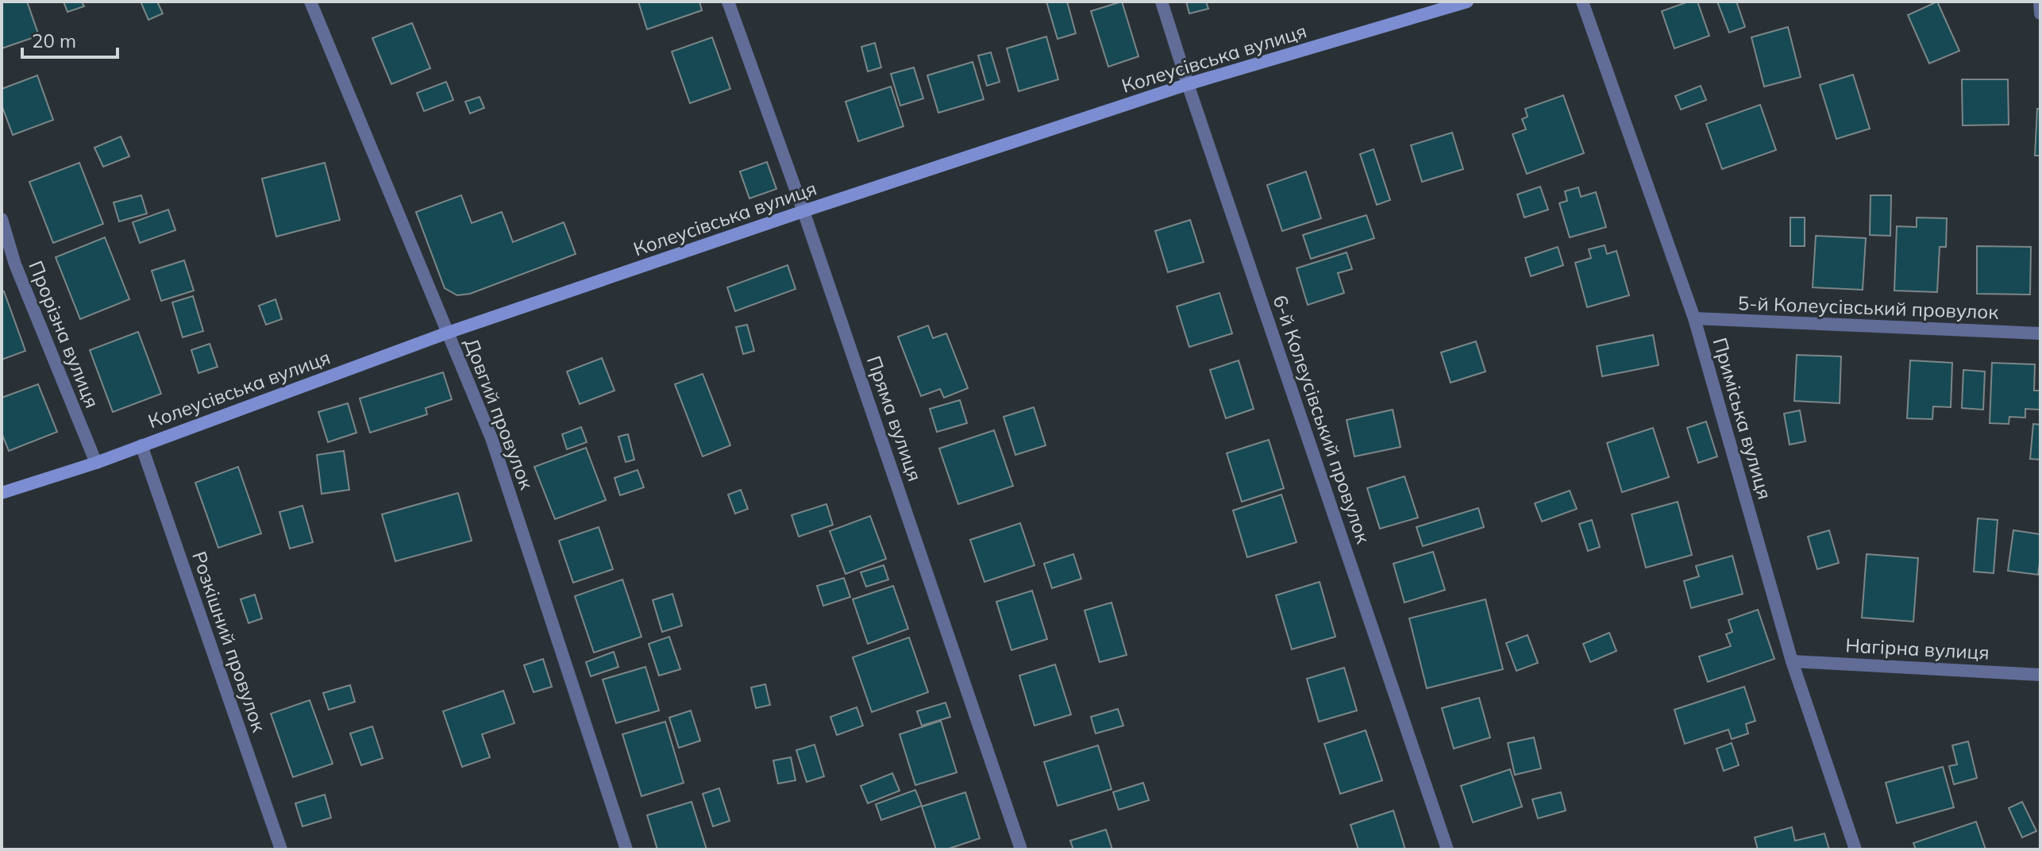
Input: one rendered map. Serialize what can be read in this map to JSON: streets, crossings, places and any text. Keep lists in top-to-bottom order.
{
  "streets": {
    "street": [
      "Колеусівська вулиця",
      "5-й Колеусівський провулок",
      "Прорізна вулиця",
      "Довгий провулок",
      "Пряма вулиця",
      "Приміська вулиця",
      "6-й Колеусівський провулок",
      "Розкішний провулок",
      "Нагірна вулиця"
    ]
  },
  "crossings": [
    ["Колеусівська вулиця", "Прорізна вулиця"],
    ["Колеусівська вулиця", "Довгий провулок"],
    ["Колеусівська вулиця", "Пряма вулиця"],
    ["Колеусівська вулиця", "6-й Колеусівський провулок"],
    ["Колеусівська вулиця", "Розкішний провулок"],
    ["5-й Колеусівський провулок", "Приміська вулиця"],
    ["Приміська вулиця", "Нагірна вулиця"]
  ],
  "scale_bar": "20 m"
}
